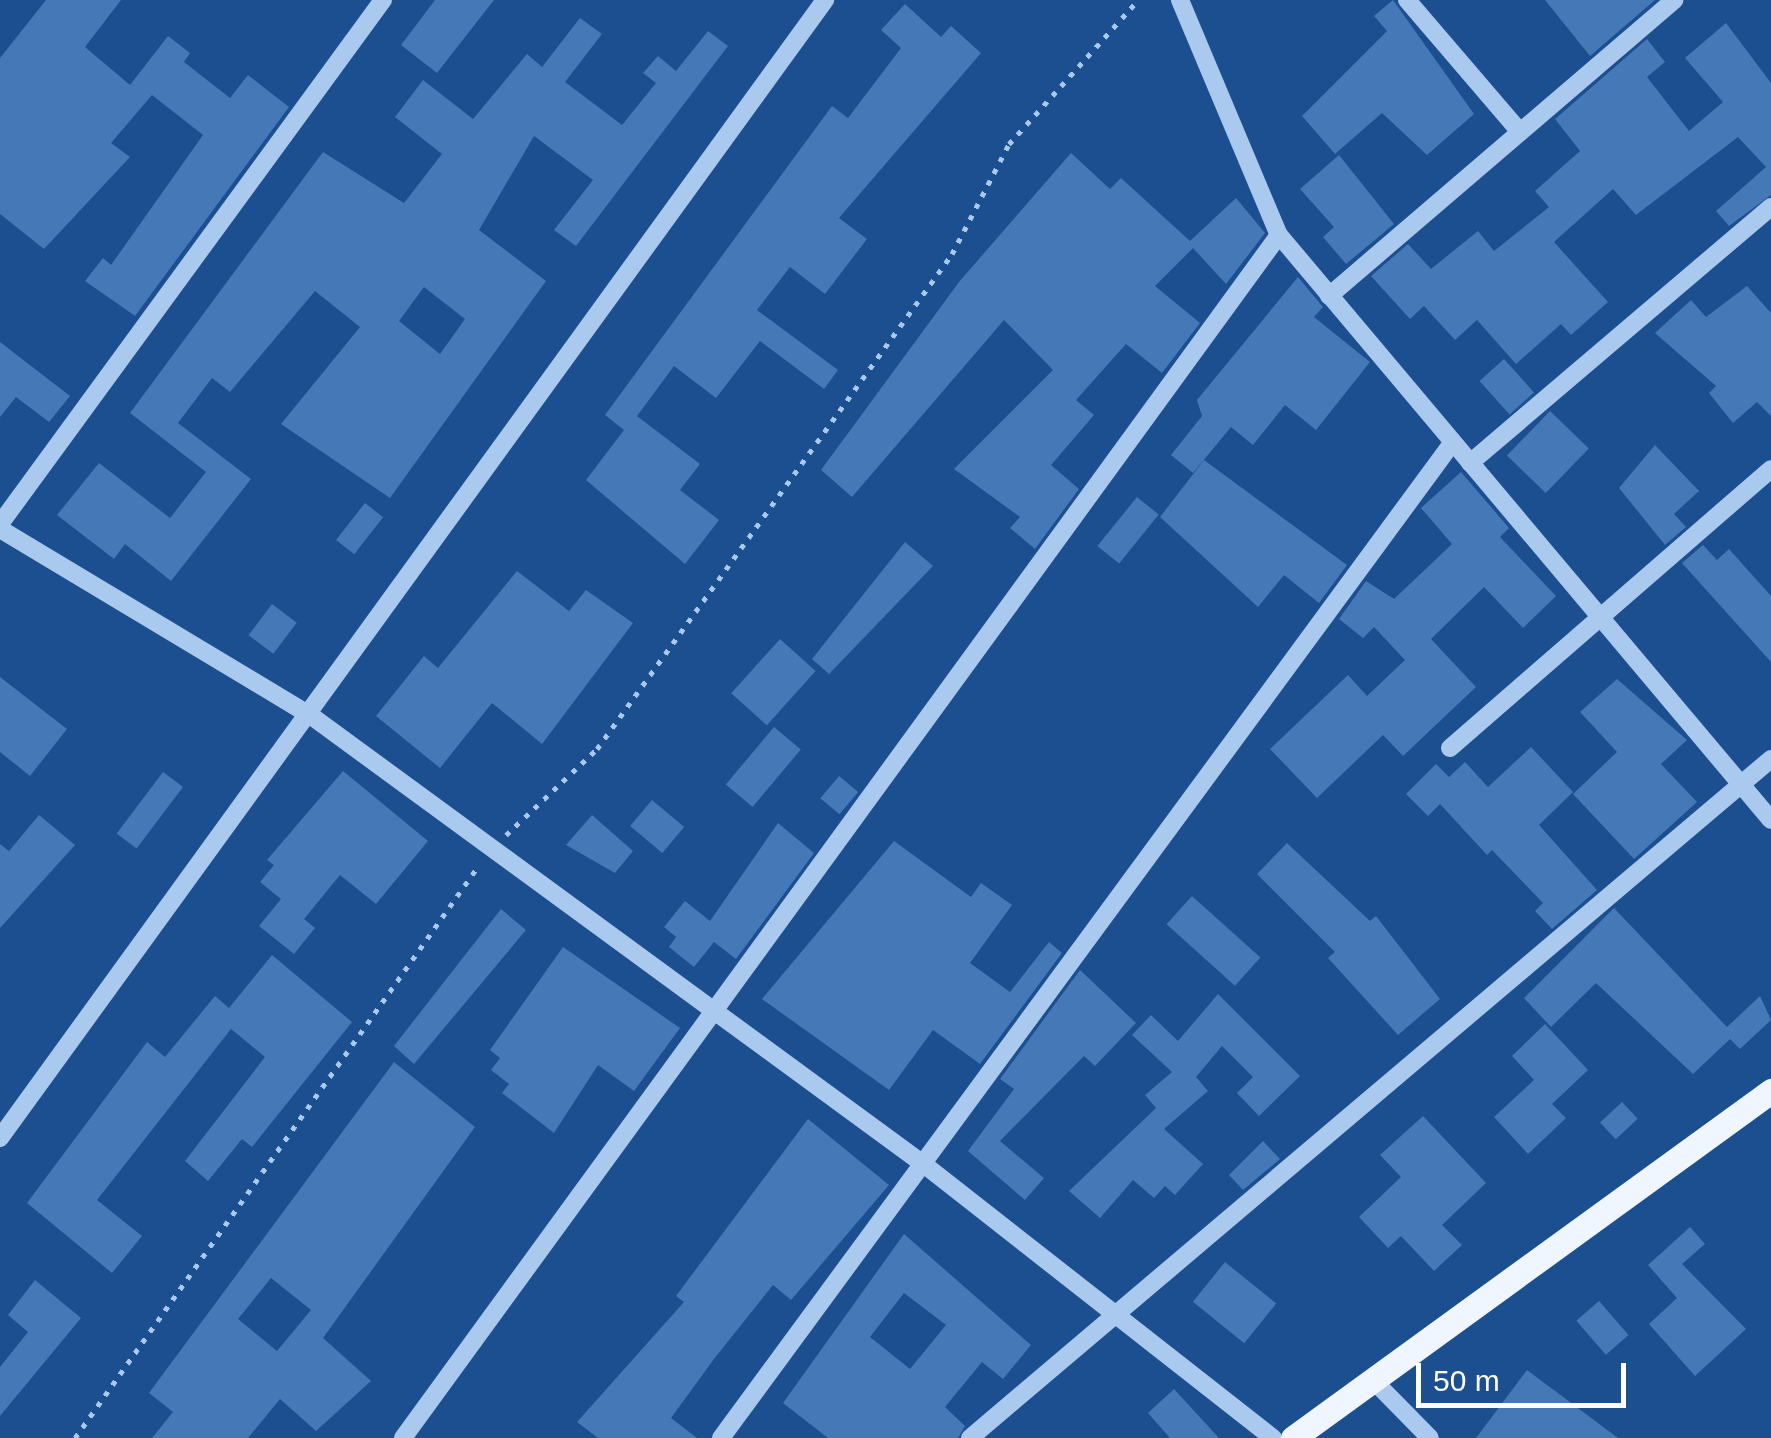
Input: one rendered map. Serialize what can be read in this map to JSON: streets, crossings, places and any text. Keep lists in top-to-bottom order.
{
  "scale_bar": "50 m"
}
